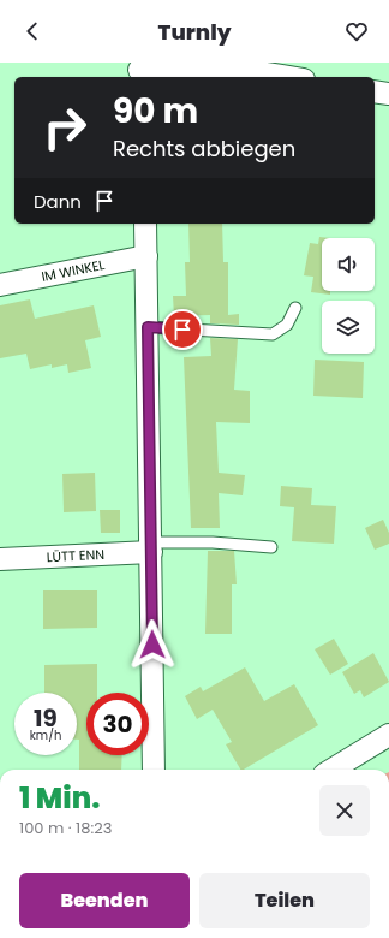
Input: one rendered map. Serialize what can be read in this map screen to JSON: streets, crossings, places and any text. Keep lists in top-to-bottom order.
{
  "streets": {
    "street": ["IM WINKEL", "LÜTT ENN"]
  },
  "page": {
    "header": "Turnly",
    "turn": ["90 m", "Rechts abbiegen"],
    "then": "Dann",
    "speed": "19 km/h",
    "limit": "30",
    "heading": ["1 Min.", "100 m · 18:23"],
    "buttons": ["Beenden", "Teilen"]
  }
}
